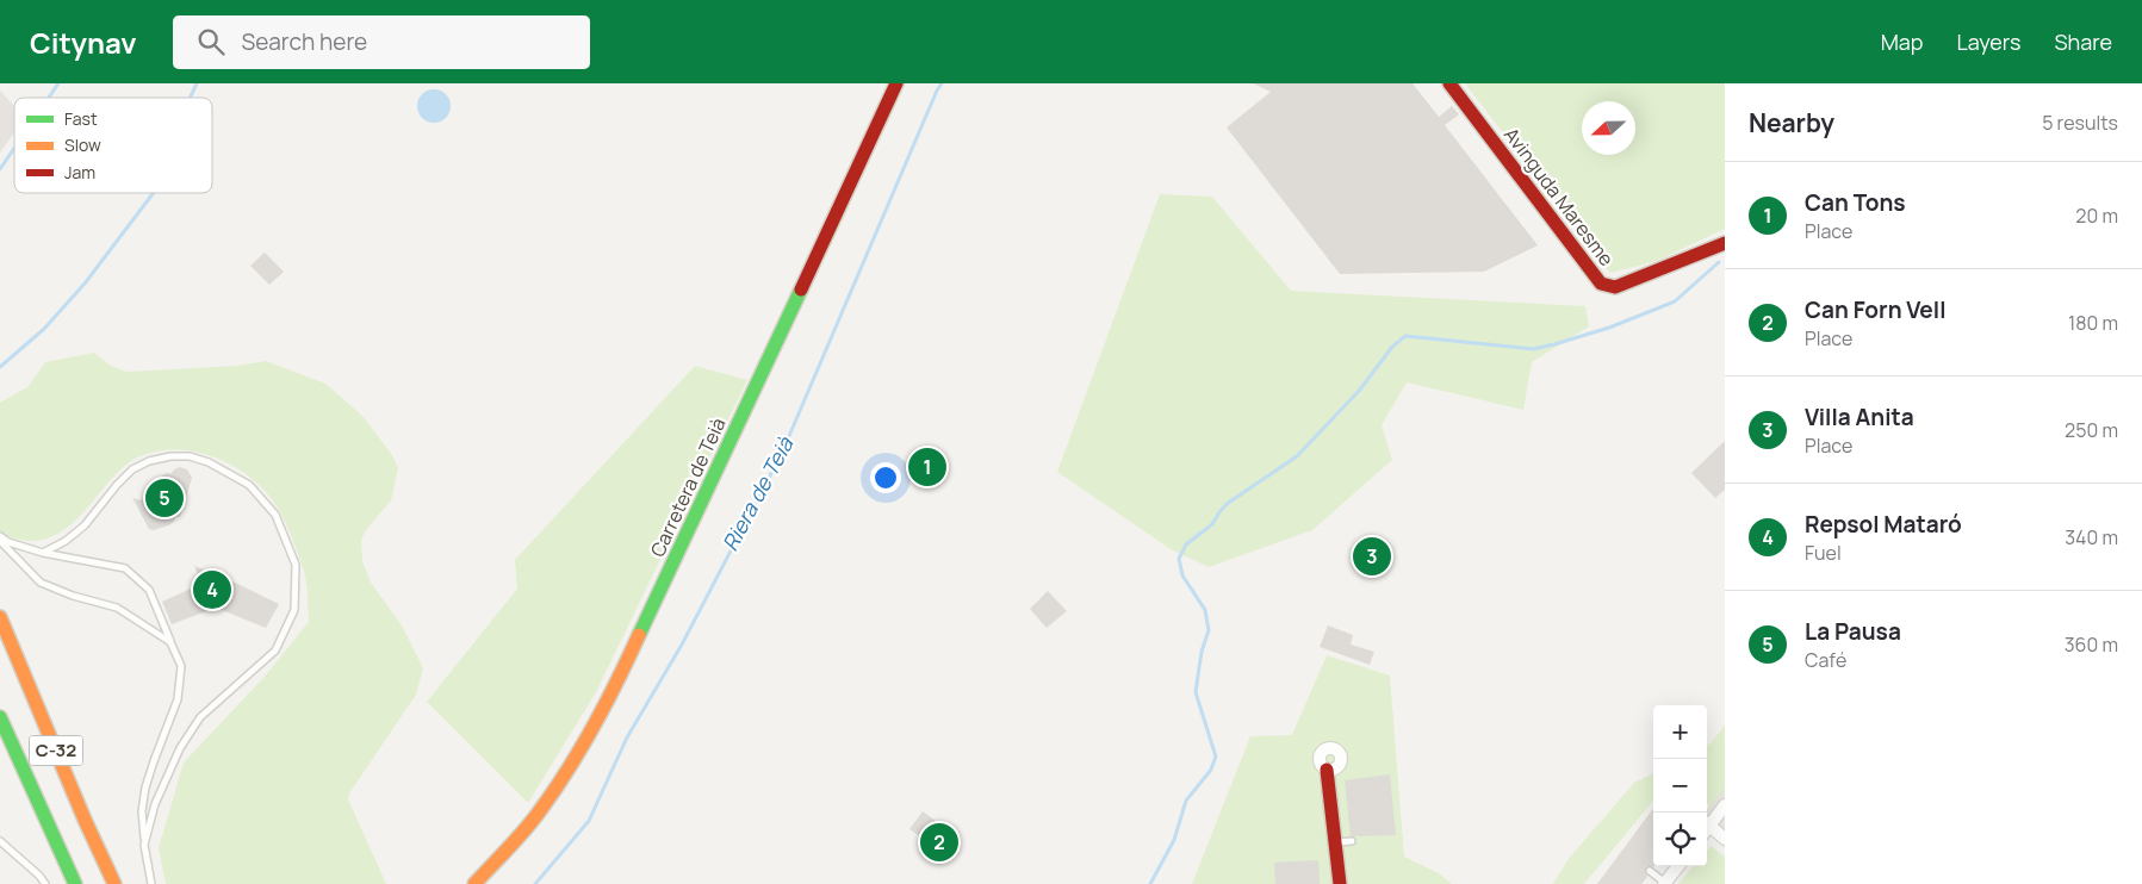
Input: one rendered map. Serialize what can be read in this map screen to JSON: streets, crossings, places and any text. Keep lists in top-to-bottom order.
{
  "streets": {
    "main road": ["Avinguda Maresme", "Carretera de Teià", "C-32"]
  },
  "water": ["Riera de Teià"],
  "legend": ["Fast", "Slow", "Jam"],
  "north": "left",
  "page": {
    "header": "Citynav",
    "search": "Search here",
    "nav": ["Map", "Layers", "Share"],
    "heading": ["Nearby", "5 results"],
    "list": [
      {
        "mark": "1",
        "name": "Can Tons",
        "note": "Place",
        "value": "20 m"
      },
      {
        "mark": "2",
        "name": "Can Forn Vell",
        "note": "Place",
        "value": "180 m"
      },
      {
        "mark": "3",
        "name": "Villa Anita",
        "note": "Place",
        "value": "250 m"
      },
      {
        "mark": "4",
        "name": "Repsol Mataró",
        "note": "Fuel",
        "value": "340 m"
      },
      {
        "mark": "5",
        "name": "La Pausa",
        "note": "Café",
        "value": "360 m"
      }
    ],
    "pins": [
      "1",
      "5",
      "3",
      "4",
      "2"
    ],
    "map_buttons": ["+", "−"]
  }
}
